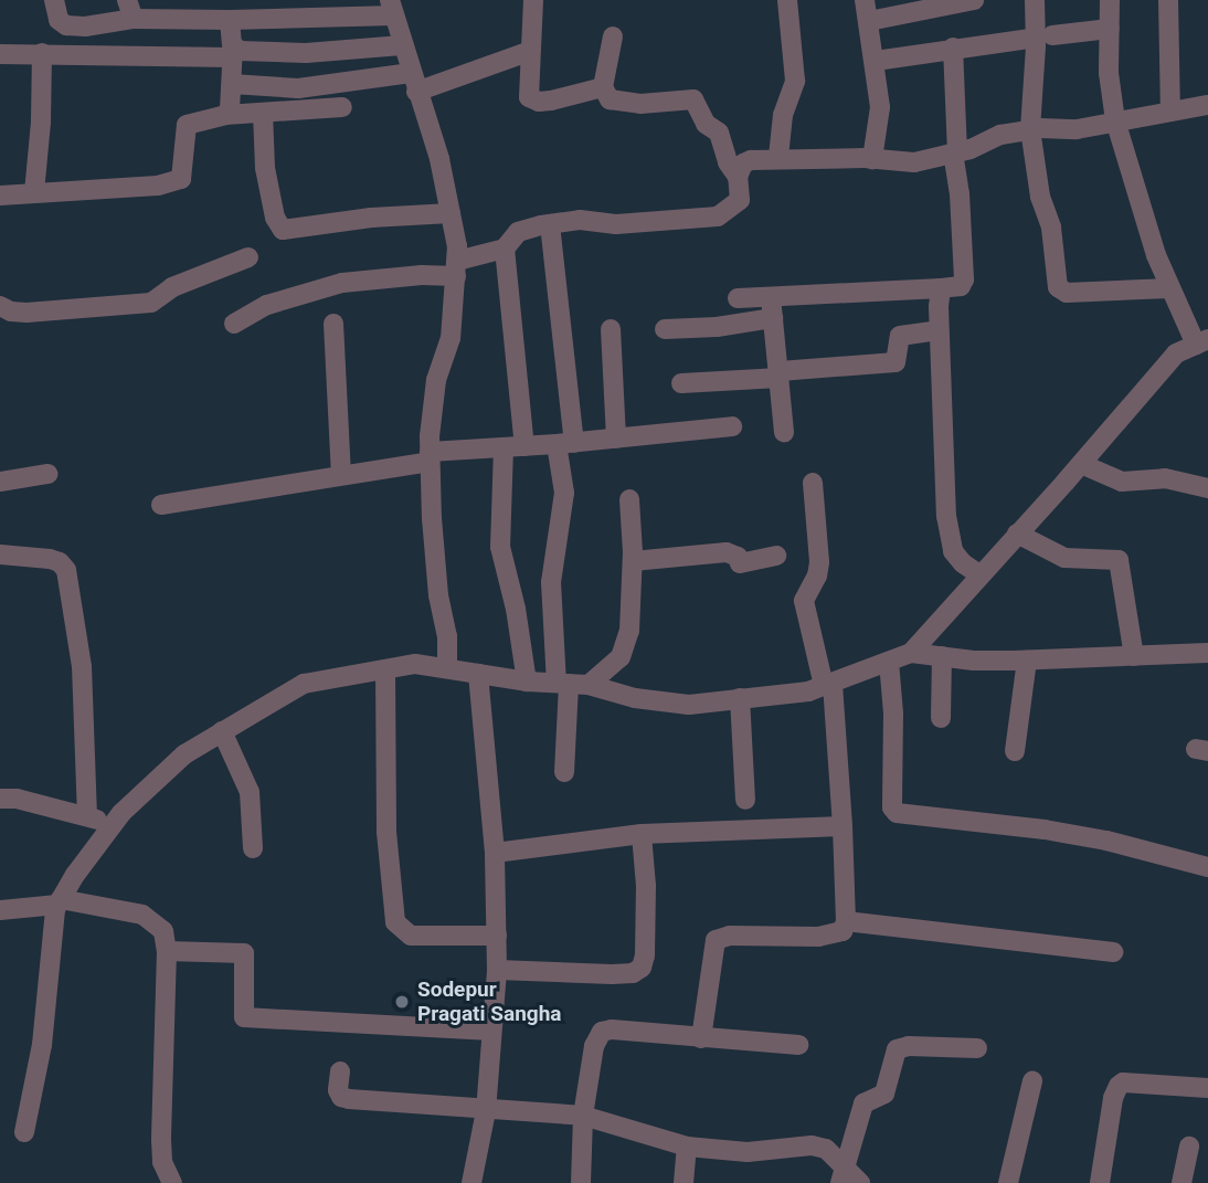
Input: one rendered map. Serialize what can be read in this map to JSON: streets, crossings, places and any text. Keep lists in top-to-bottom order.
{
  "places": ["Sodepur Pragati Sangha"]
}
